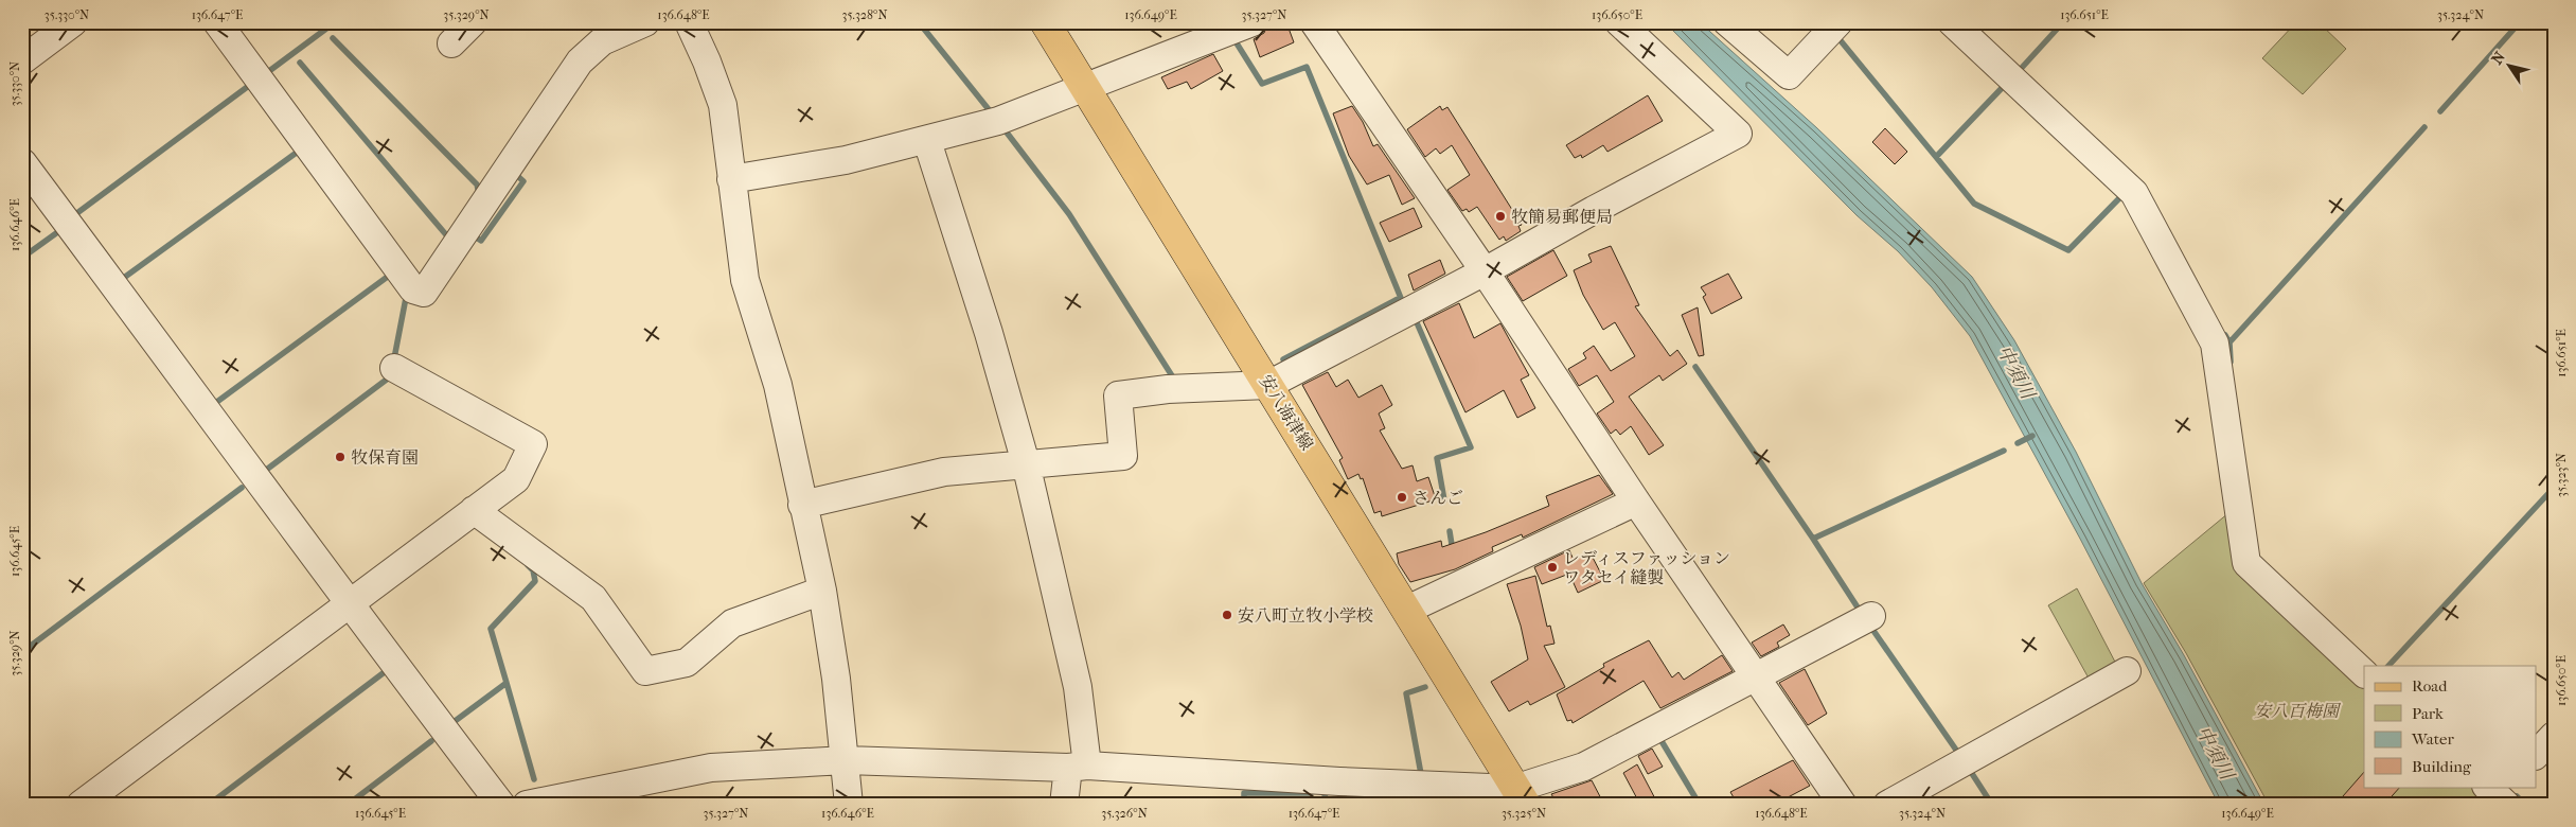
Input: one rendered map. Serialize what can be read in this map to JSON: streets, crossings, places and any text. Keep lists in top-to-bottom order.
{
  "streets": {
    "main road": ["安八海津線"]
  },
  "water": ["中須川"],
  "parks": ["安八百梅園"],
  "places": [
    "牧簡易郵便局",
    "牧保育園",
    "さんご",
    "レディスファッション ワタセイ縫製",
    "安八町立牧小学校"
  ],
  "legend": [
    "Road",
    "Park",
    "Water",
    "Building"
  ],
  "north": "top left",
  "coordinates": [
    "35.330°N",
    "136.647°E",
    "35.329°N",
    "136.648°E",
    "35.328°N",
    "136.649°E",
    "35.327°N",
    "136.650°E",
    "136.651°E",
    "35.324°N",
    "136.646°E",
    "35.323°N",
    "136.645°E",
    "35.326°N",
    "35.325°N"
  ]
}
